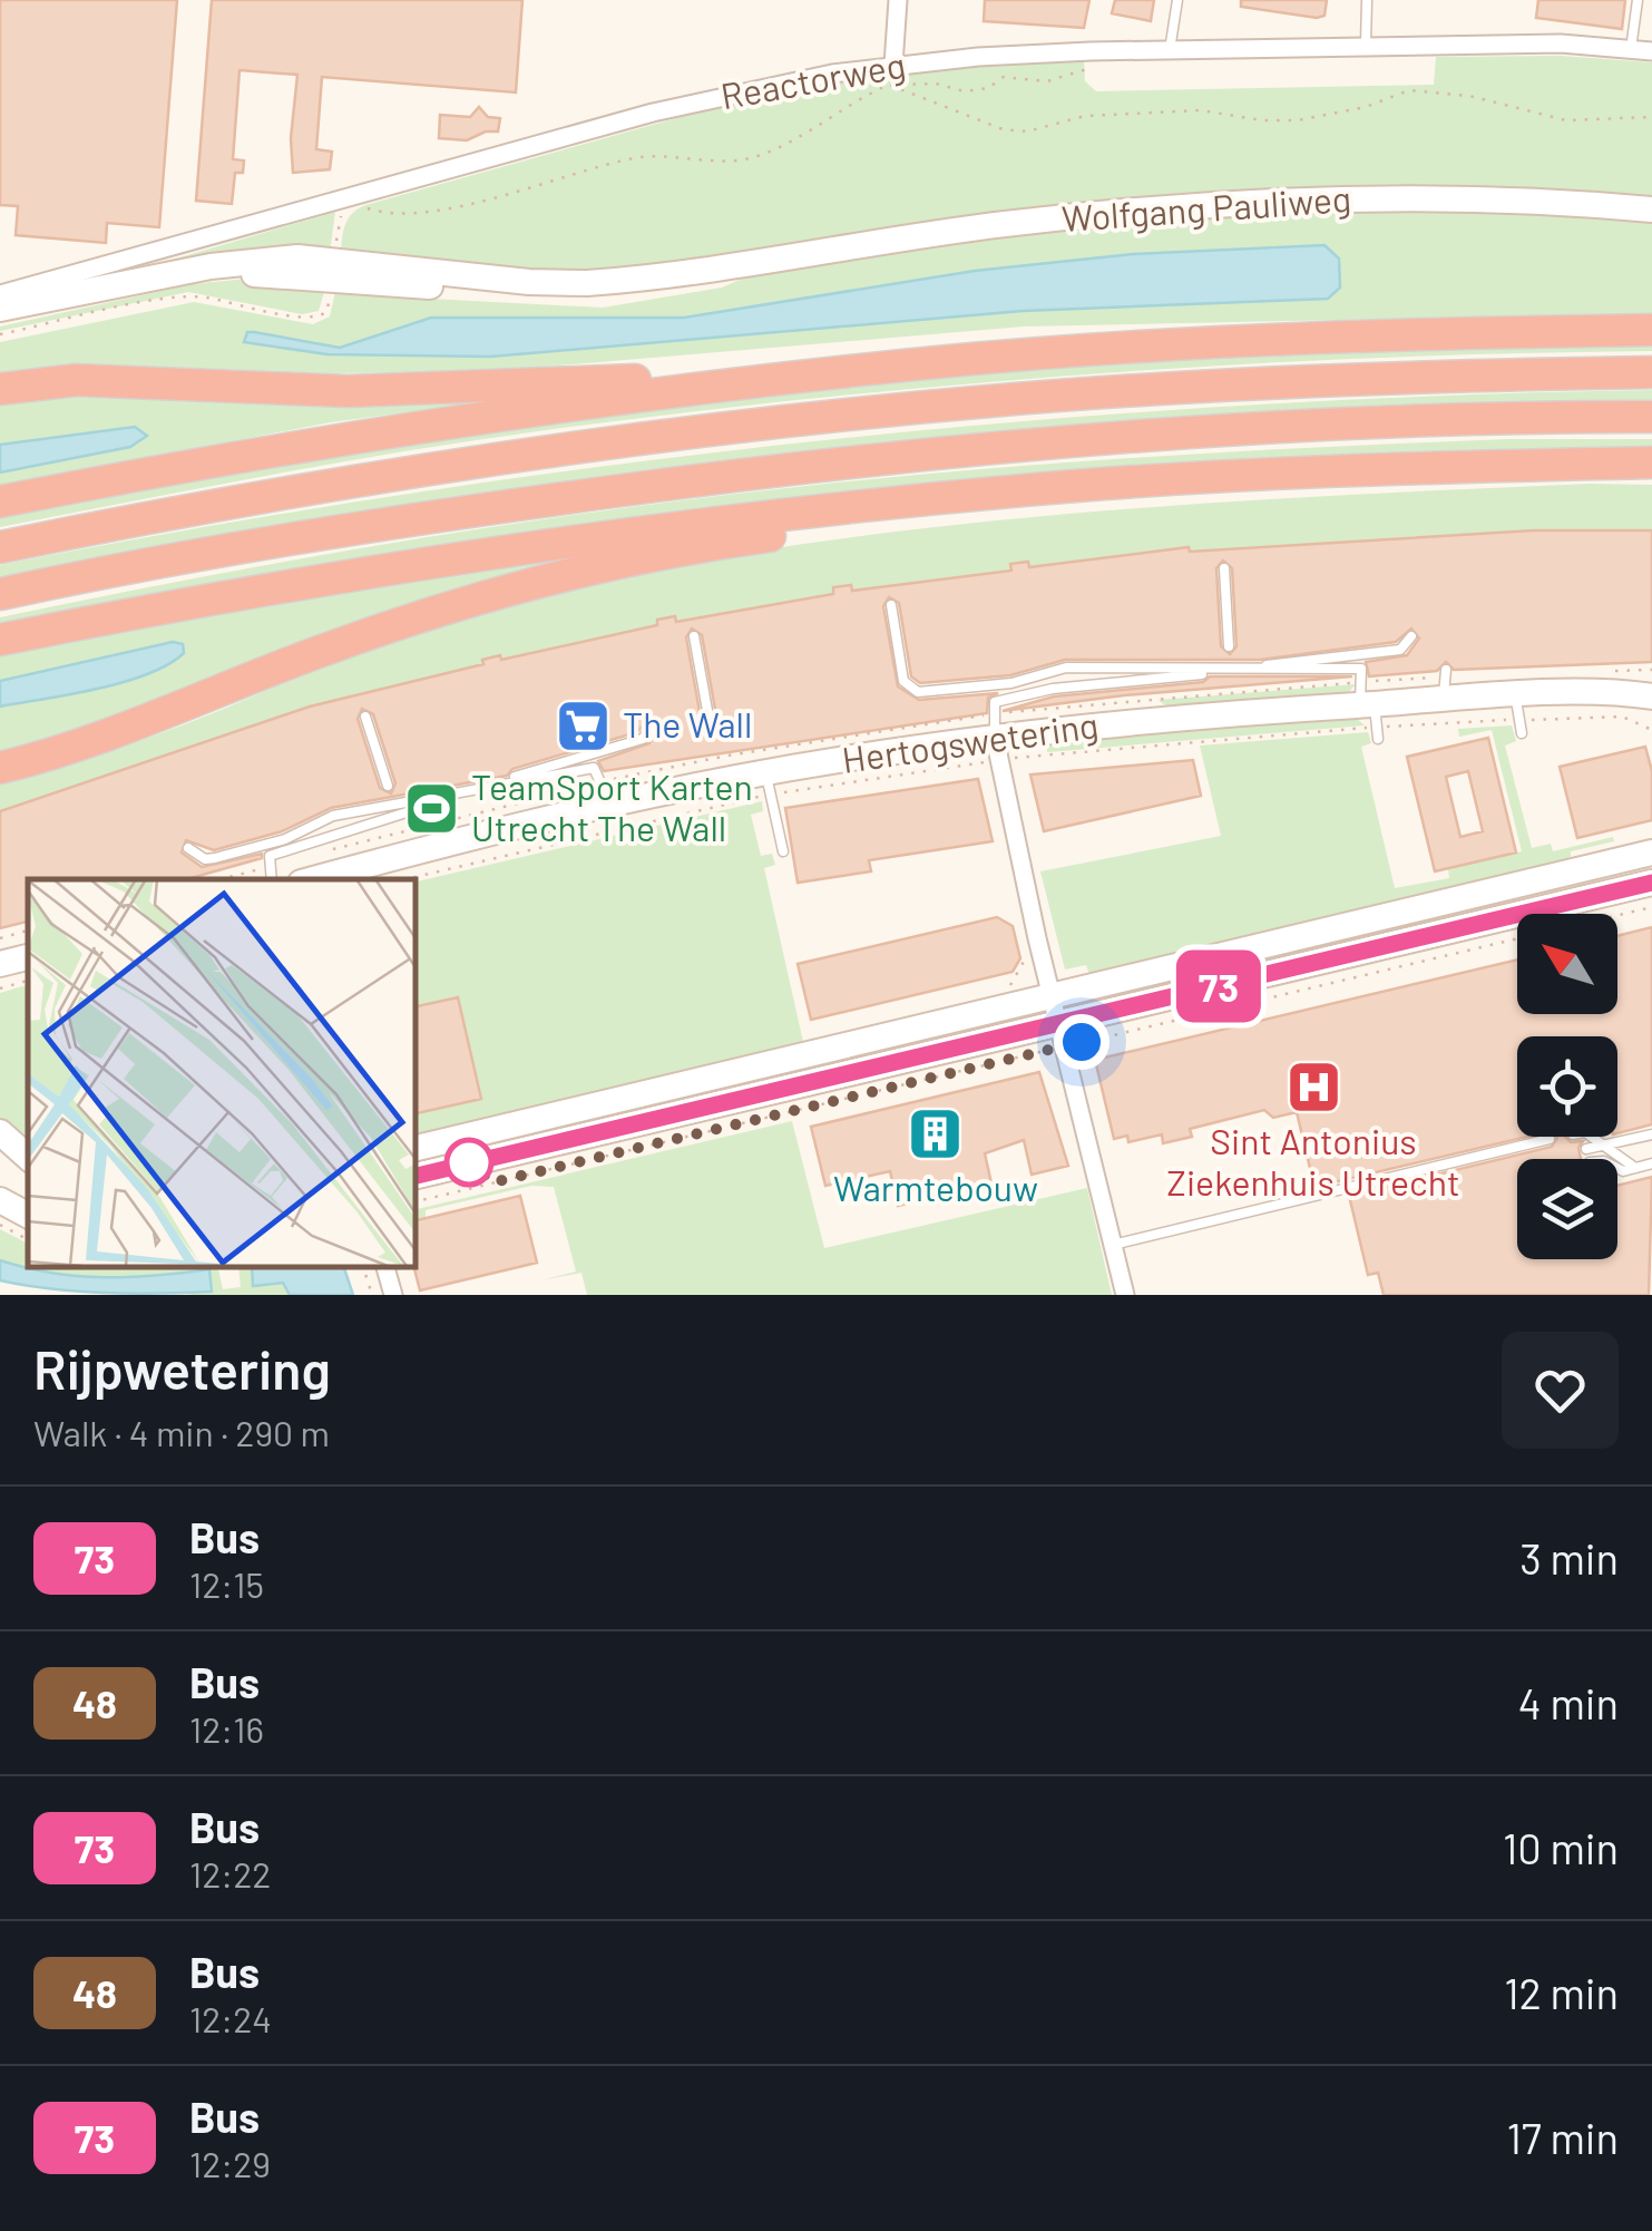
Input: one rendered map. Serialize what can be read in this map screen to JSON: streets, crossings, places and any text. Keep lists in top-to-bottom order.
{
  "streets": {
    "main road": ["Wolfgang Pauliweg", "Hertogswetering"],
    "street": ["Reactorweg"]
  },
  "places": {
    "supermarket": ["The Wall"],
    "sports": ["TeamSport Karten Utrecht The Wall"],
    "hospital": ["Sint Antonius Ziekenhuis Utrecht"],
    "building": ["Warmtebouw"]
  },
  "lines": ["bus line 73"],
  "north": "top left",
  "page": {
    "on_map": "73",
    "heading": ["Rijpwetering", "Walk · 4 min · 290 m"],
    "list": [
      {
        "mark": "73",
        "name": "Bus",
        "note": "12:15",
        "value": "3 min"
      },
      {
        "mark": "48",
        "name": "Bus",
        "note": "12:16",
        "value": "4 min"
      },
      {
        "mark": "73",
        "name": "Bus",
        "note": "12:22",
        "value": "10 min"
      },
      {
        "mark": "48",
        "name": "Bus",
        "note": "12:24",
        "value": "12 min"
      },
      {
        "mark": "73",
        "name": "Bus",
        "note": "12:29",
        "value": "17 min"
      }
    ]
  }
}
